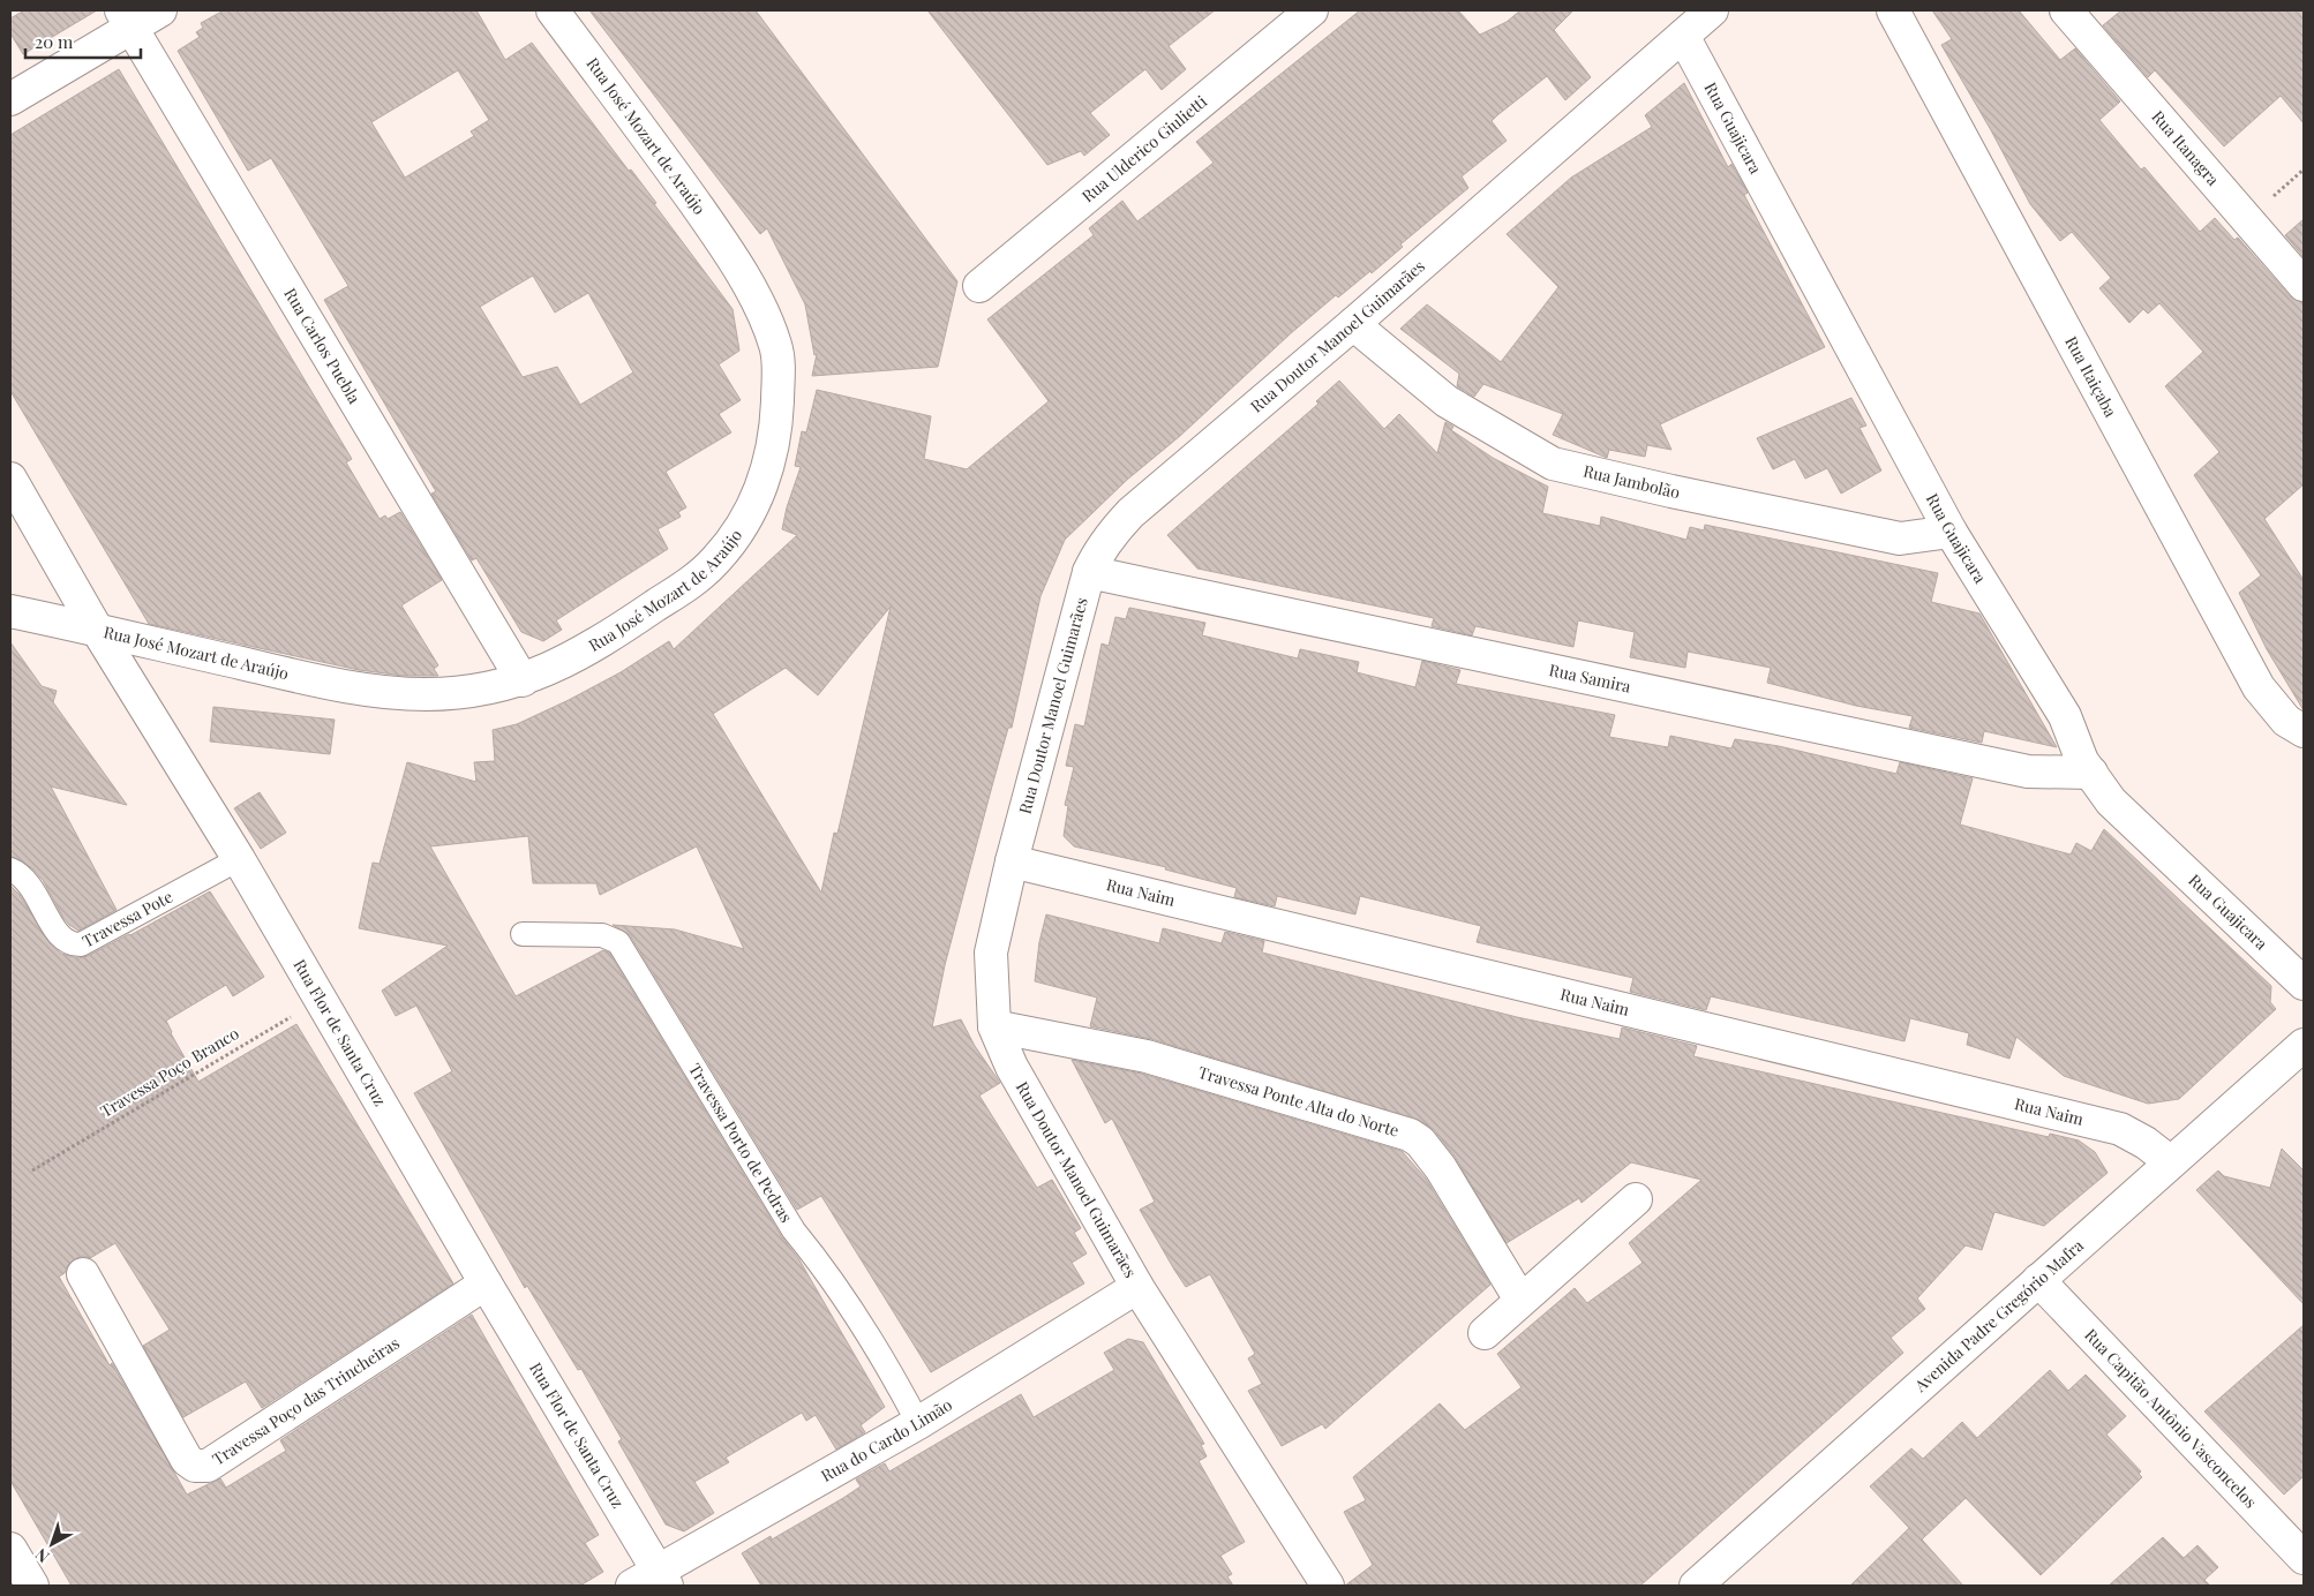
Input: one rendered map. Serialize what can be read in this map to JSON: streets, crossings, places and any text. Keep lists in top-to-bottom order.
{
  "streets": {
    "street": [
      "Rua Guajicara",
      "Rua José Mozart de Araújo",
      "Rua Itanagra",
      "Rua Ulderico Giulietti",
      "Rua Doutor Manoel Guimarães",
      "Rua Carlos Puebla",
      "Rua Itaiçaba",
      "Rua Jambolão",
      "Rua Samira",
      "Rua Naim",
      "Rua Flor de Santa Cruz",
      "Travessa Ponte Alta do Norte",
      "Avenida Padre Gregório Mafra",
      "Travessa Poço das Trincheiras",
      "Rua Capitão Antônio Vasconcelos",
      "Rua do Cardo Limão"
    ],
    "lane": ["Travessa Pote", "Travessa Porto de Pedras"],
    "path": ["Travessa Poço Branco"]
  },
  "crossings": [
    ["Rua Guajicara", "Rua Doutor Manoel Guimarães"],
    ["Rua Guajicara", "Rua Jambolão"],
    ["Rua Guajicara", "Rua Samira"],
    ["Rua José Mozart de Araújo", "Rua Carlos Puebla"],
    ["Rua José Mozart de Araújo", "Rua Flor de Santa Cruz"],
    ["Rua Doutor Manoel Guimarães", "Rua Jambolão"],
    ["Rua Doutor Manoel Guimarães", "Rua Samira"],
    ["Rua Doutor Manoel Guimarães", "Rua Naim"],
    ["Rua Doutor Manoel Guimarães", "Travessa Ponte Alta do Norte"],
    ["Rua Doutor Manoel Guimarães", "Rua do Cardo Limão"],
    ["Rua Naim", "Avenida Padre Gregório Mafra"],
    ["Travessa Pote", "Rua Flor de Santa Cruz"],
    ["Rua Flor de Santa Cruz", "Travessa Poço Branco"],
    ["Rua Flor de Santa Cruz", "Travessa Poço das Trincheiras"],
    ["Rua Flor de Santa Cruz", "Rua do Cardo Limão"],
    ["Travessa Porto de Pedras", "Rua do Cardo Limão"],
    ["Avenida Padre Gregório Mafra", "Rua Capitão Antônio Vasconcelos"]
  ],
  "scale_bar": "20 m",
  "north": "bottom left"
}
